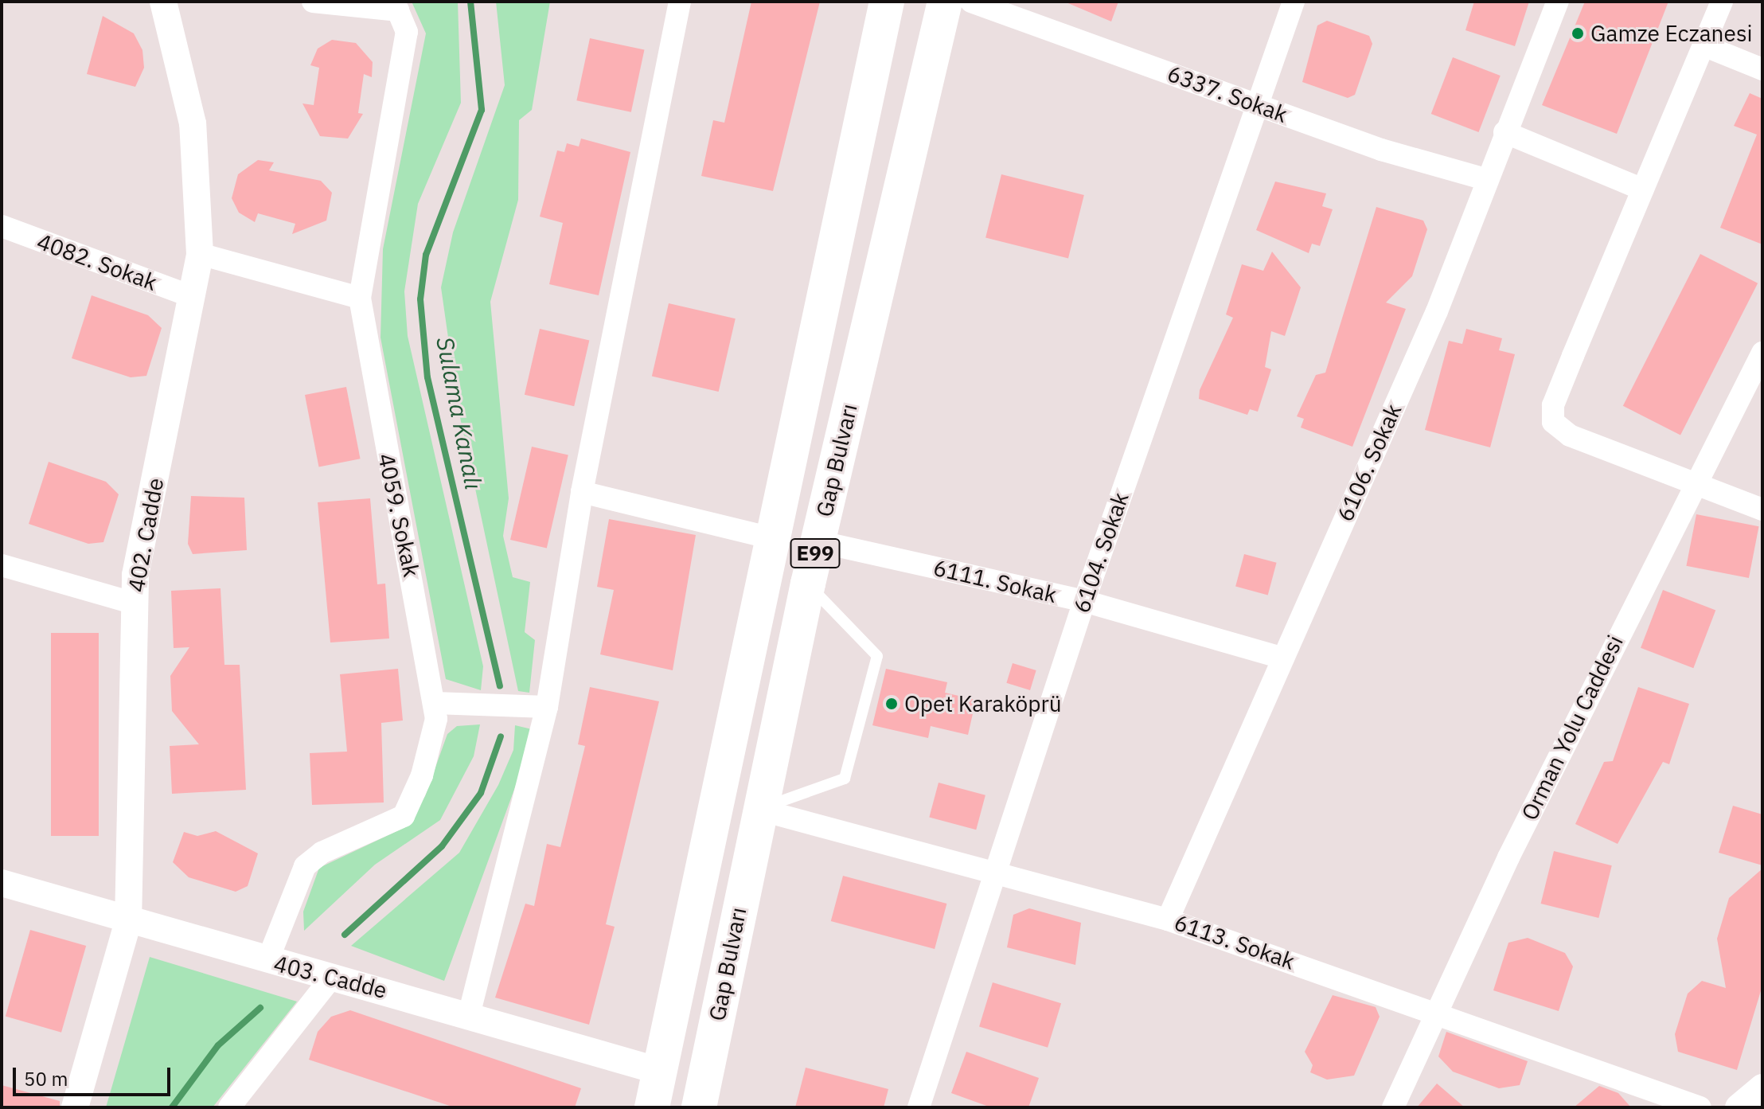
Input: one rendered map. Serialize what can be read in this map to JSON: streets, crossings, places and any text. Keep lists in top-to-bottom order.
{
  "streets": {
    "highway": ["Gap Bulvarı", "E99"],
    "street": [
      "6337. Sokak",
      "4082. Sokak",
      "6106. Sokak",
      "4059. Sokak",
      "402. Cadde",
      "6104. Sokak",
      "6111. Sokak",
      "Orman Yolu Caddesi",
      "6113. Sokak",
      "403. Cadde"
    ]
  },
  "crossings": [
    ["6337. Sokak", "6106. Sokak"],
    ["6337. Sokak", "6104. Sokak"],
    ["4082. Sokak", "402. Cadde"],
    ["Gap Bulvarı", "6111. Sokak"],
    ["Gap Bulvarı", "6113. Sokak"],
    ["Gap Bulvarı", "403. Cadde"],
    ["6106. Sokak", "6111. Sokak"],
    ["6106. Sokak", "6113. Sokak"],
    ["4059. Sokak", "403. Cadde"],
    ["402. Cadde", "403. Cadde"],
    ["6104. Sokak", "6111. Sokak"],
    ["6104. Sokak", "6113. Sokak"],
    ["Orman Yolu Caddesi", "6113. Sokak"]
  ],
  "water": ["Sulama Kanalı"],
  "places": ["Gamze Eczanesi", "Opet Karaköprü"],
  "scale_bar": "50 m"
}
